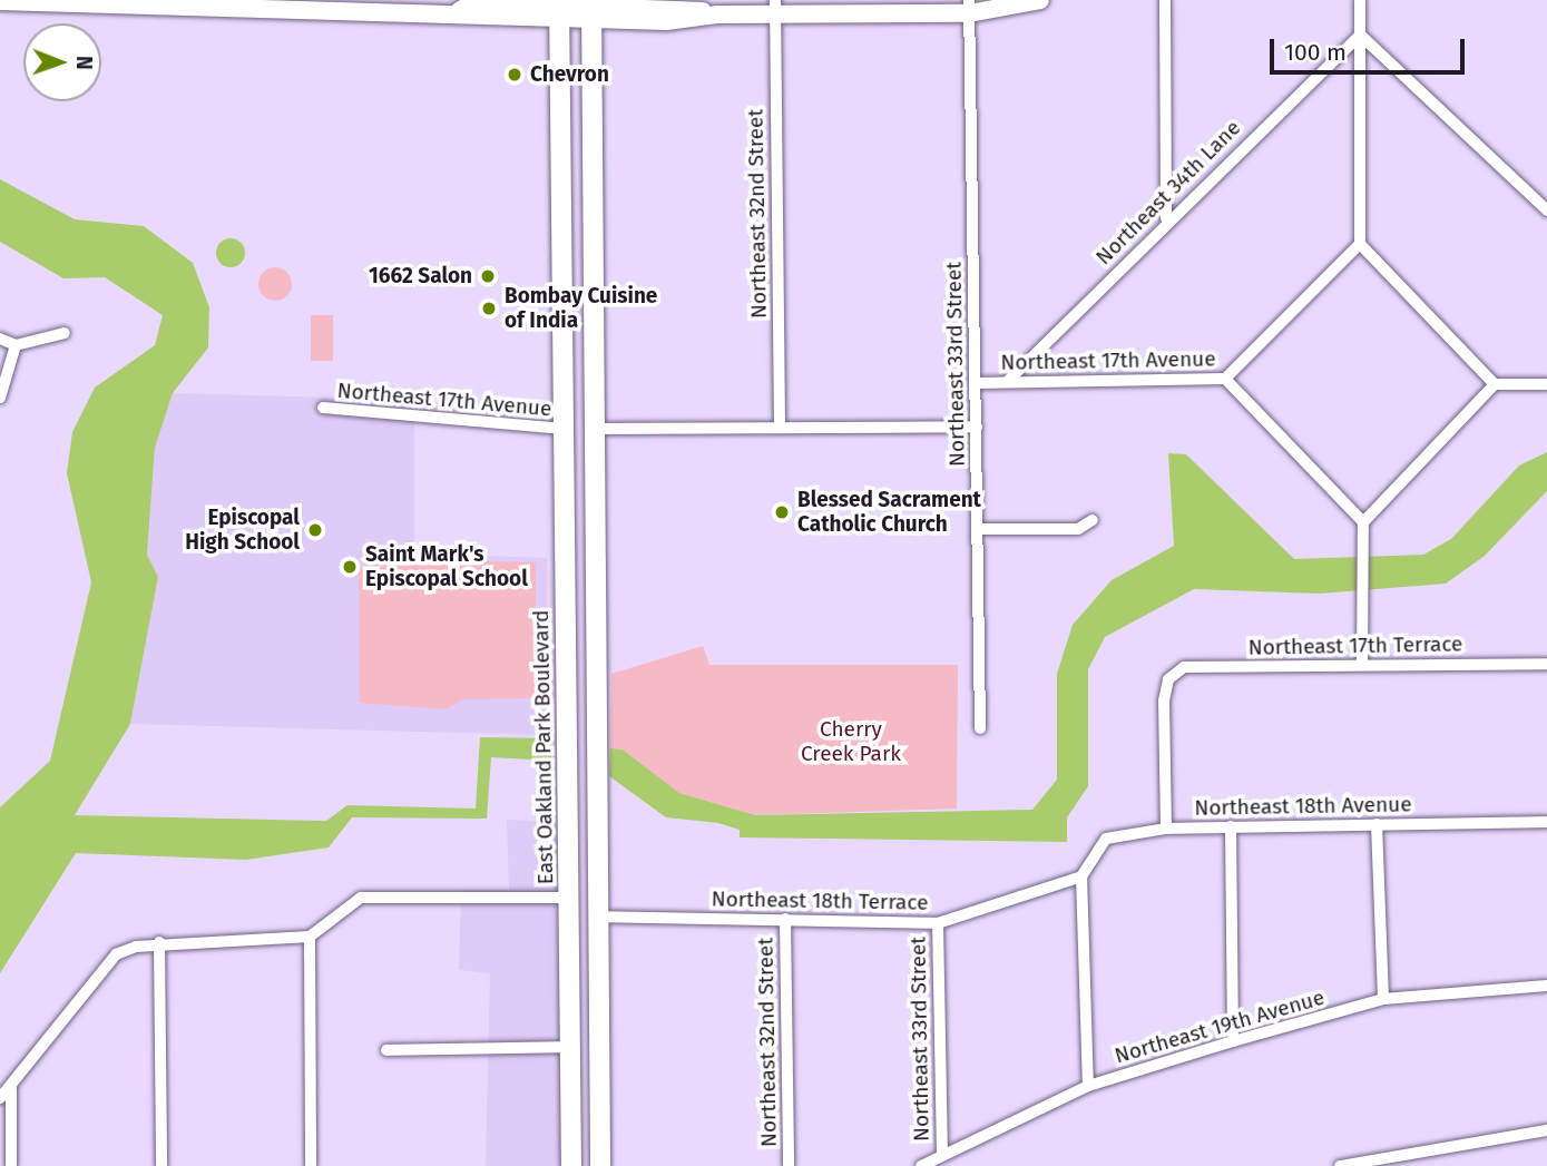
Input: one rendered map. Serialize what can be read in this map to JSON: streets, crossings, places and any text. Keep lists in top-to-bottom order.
{
  "streets": {
    "main road": ["East Oakland Park Boulevard"],
    "street": [
      "Northeast 34th Lane",
      "Northeast 32nd Street",
      "Northeast 17th Avenue",
      "Northeast 33rd Street",
      "Northeast 17th Terrace",
      "Northeast 18th Avenue",
      "Northeast 18th Terrace",
      "Northeast 19th Avenue"
    ]
  },
  "crossings": [
    ["Northeast 34th Lane", "Northeast 17th Avenue"],
    ["Northeast 32nd Street", "Northeast 18th Terrace"],
    ["Northeast 17th Avenue", "Northeast 33rd Street"],
    ["Northeast 17th Avenue", "East Oakland Park Boulevard"],
    ["Northeast 33rd Street", "Northeast 18th Terrace"],
    ["Northeast 33rd Street", "Northeast 19th Avenue"],
    ["Northeast 17th Terrace", "Northeast 18th Avenue"],
    ["Northeast 18th Avenue", "Northeast 18th Terrace"]
  ],
  "parks": ["Cherry Creek Park"],
  "places": [
    "Chevron",
    "1662 Salon",
    "Bombay Cuisine of India",
    "Blessed Sacrament Catholic Church",
    "Episcopal High School",
    "Saint Mark's Episcopal School"
  ],
  "scale_bar": "100 m",
  "north": "right"
}
